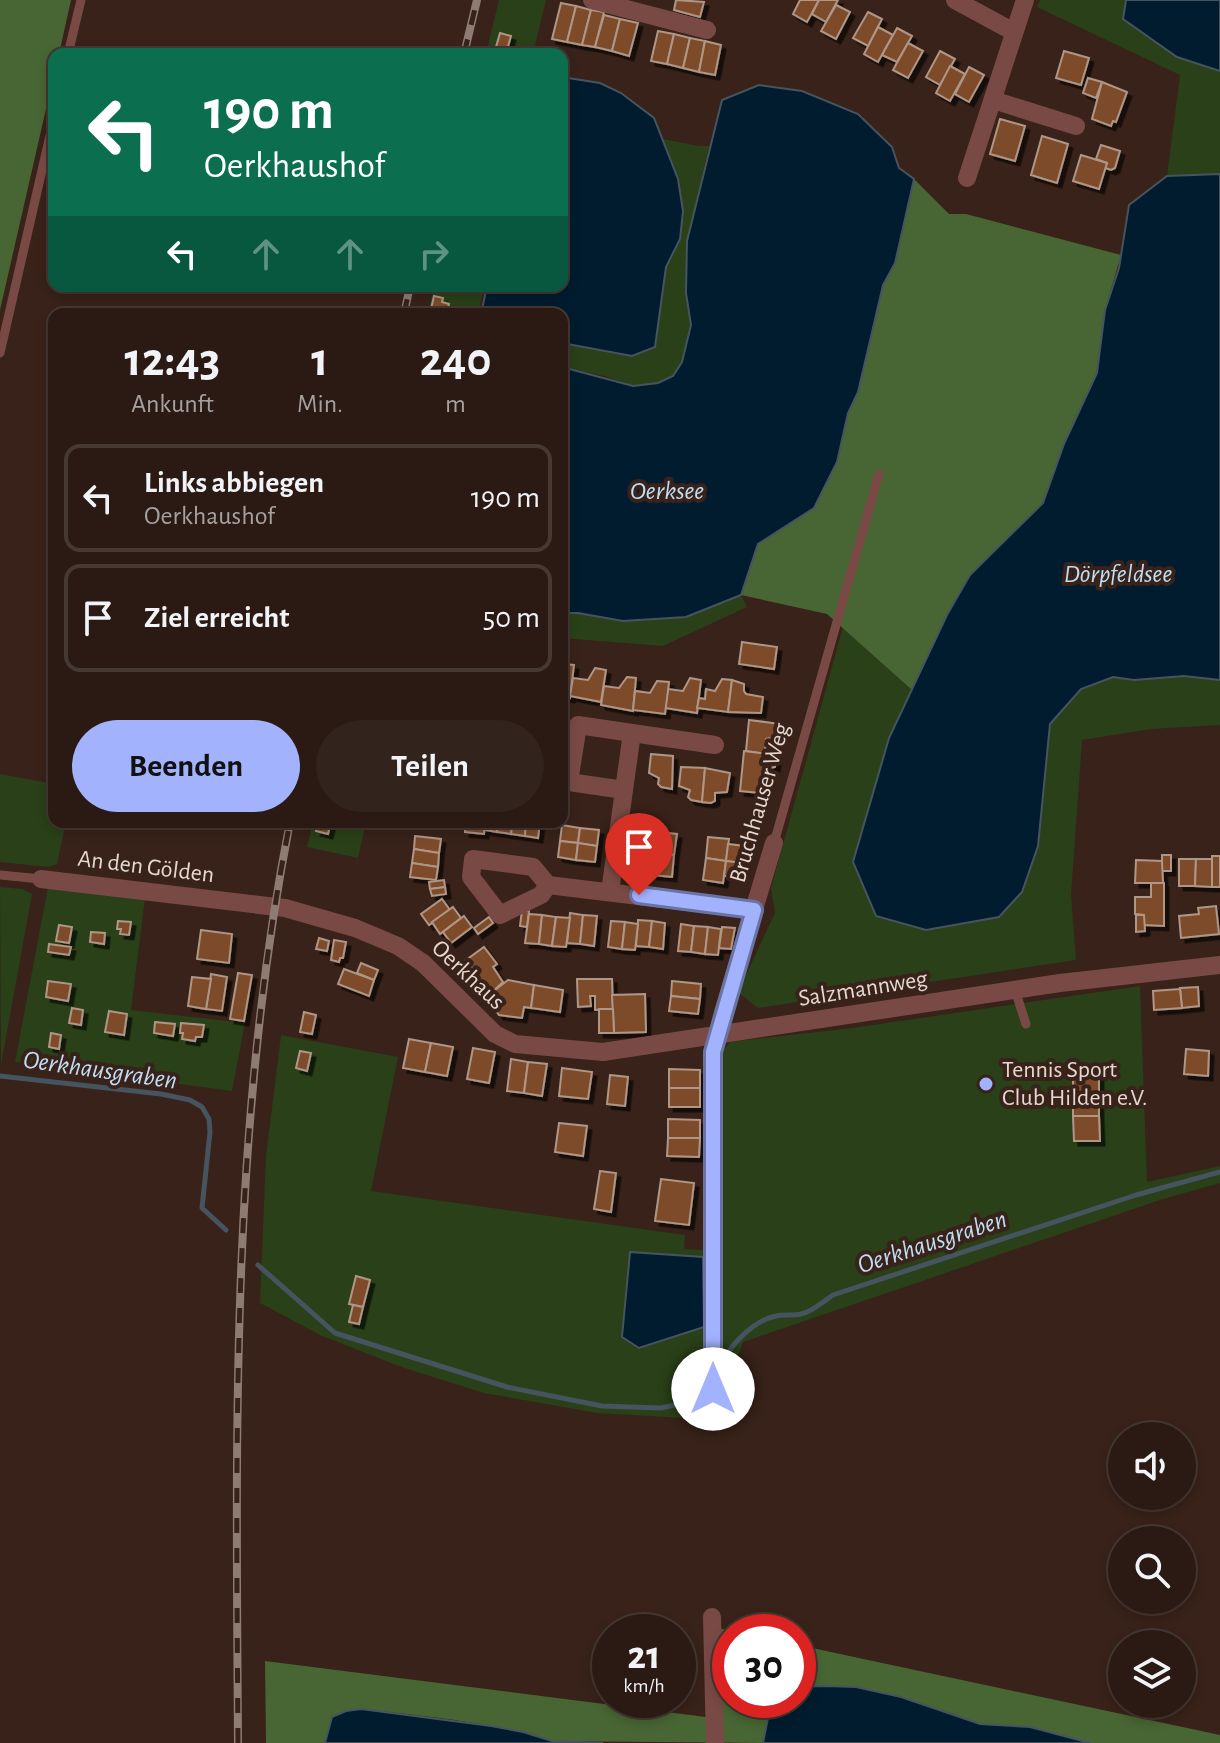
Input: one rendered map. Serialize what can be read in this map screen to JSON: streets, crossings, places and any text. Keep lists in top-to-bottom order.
{
  "streets": {
    "street": [
      "Bruchhauser Weg",
      "An den Gölden",
      "Oerkhaus",
      "Salzmannweg"
    ]
  },
  "crossings": [
    ["Bruchhauser Weg", "Oerkhaus"],
    ["Bruchhauser Weg", "Salzmannweg"],
    ["An den Gölden", "Oerkhaus"],
    ["Oerkhaus", "Salzmannweg"]
  ],
  "water": ["Oerksee", "Dörpfeldsee", "Oerkhausgraben"],
  "places": ["Tennis Sport Club Hilden e.V."],
  "page": {
    "turn": ["190 m", "Oerkhaushof"],
    "eta": [
      "12:43",
      "Ankunft",
      "1",
      "Min.",
      "240",
      "m"
    ],
    "list": [
      {
        "name": "Links abbiegen",
        "note": "Oerkhaushof",
        "value": "190 m"
      },
      {
        "name": "Ziel erreicht",
        "value": "50 m"
      }
    ],
    "buttons": ["Beenden", "Teilen"],
    "speed": "21 km/h",
    "limit": "30"
  }
}
